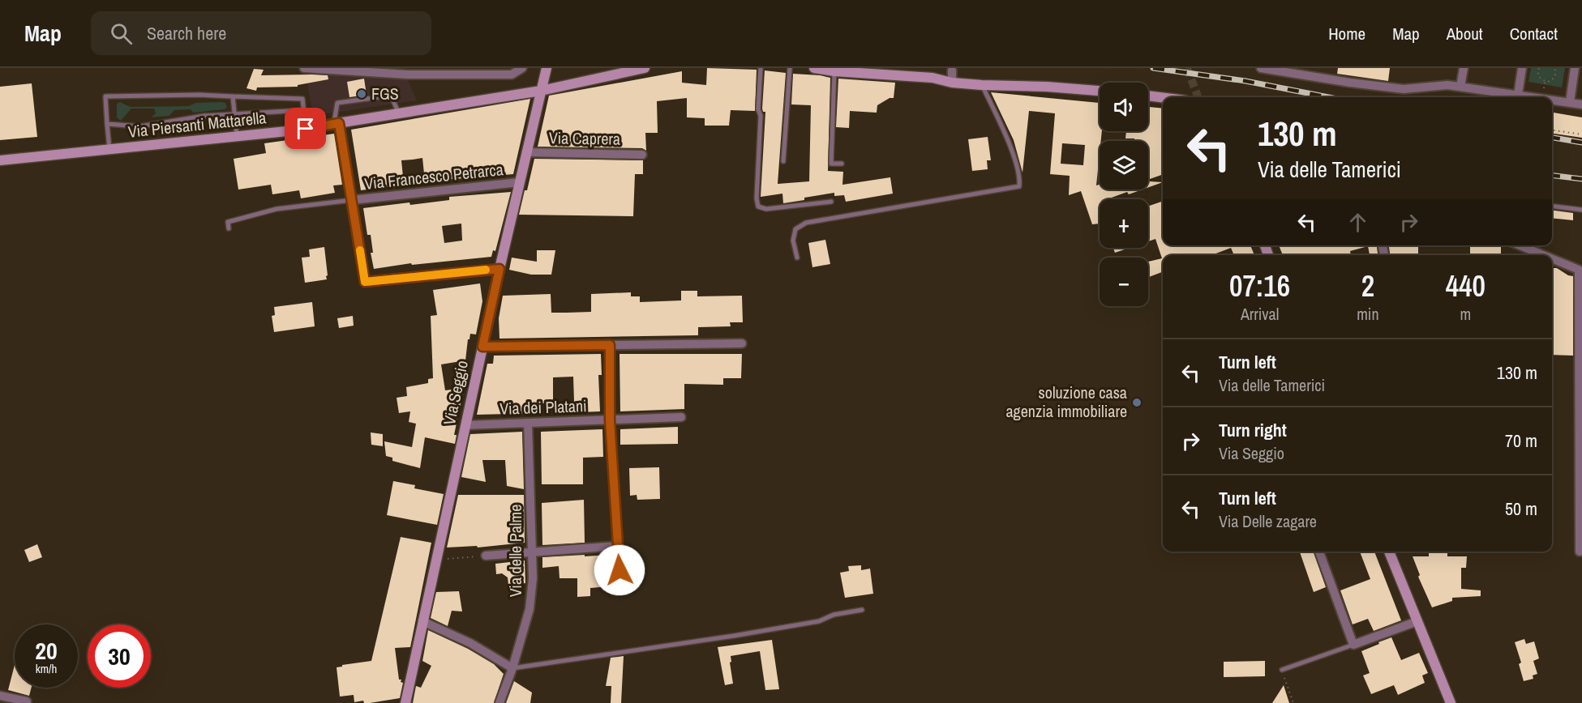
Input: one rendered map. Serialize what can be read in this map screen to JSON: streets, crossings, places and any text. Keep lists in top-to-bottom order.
{
  "streets": {
    "street": [
      "Via Piersanti Mattarella",
      "Via Caprera",
      "Via Francesco Petrarca",
      "Via Seggio",
      "Via dei Platani",
      "Via delle Palme"
    ]
  },
  "crossings": [
    ["Via Piersanti Mattarella", "Via Seggio"],
    ["Via Caprera", "Via Seggio"],
    ["Via Francesco Petrarca", "Via Seggio"],
    ["Via Seggio", "Via dei Platani"],
    ["Via dei Platani", "Via delle Palme"]
  ],
  "places": ["FGS", "soluzione casa agenzia immobiliare"],
  "page": {
    "header": "Map",
    "search": "Search here",
    "nav": [
      "Home",
      "Map",
      "About",
      "Contact"
    ],
    "map_buttons": ["+", "−"],
    "turn": ["130 m", "Via delle Tamerici"],
    "eta": [
      "07:16",
      "Arrival",
      "2",
      "min",
      "440",
      "m"
    ],
    "list": [
      {
        "name": "Turn left",
        "note": "Via delle Tamerici",
        "value": "130 m"
      },
      {
        "name": "Turn right",
        "note": "Via Seggio",
        "value": "70 m"
      },
      {
        "name": "Turn left",
        "note": "Via Delle zagare",
        "value": "50 m"
      }
    ],
    "speed": "20 km/h",
    "limit": "30"
  }
}
